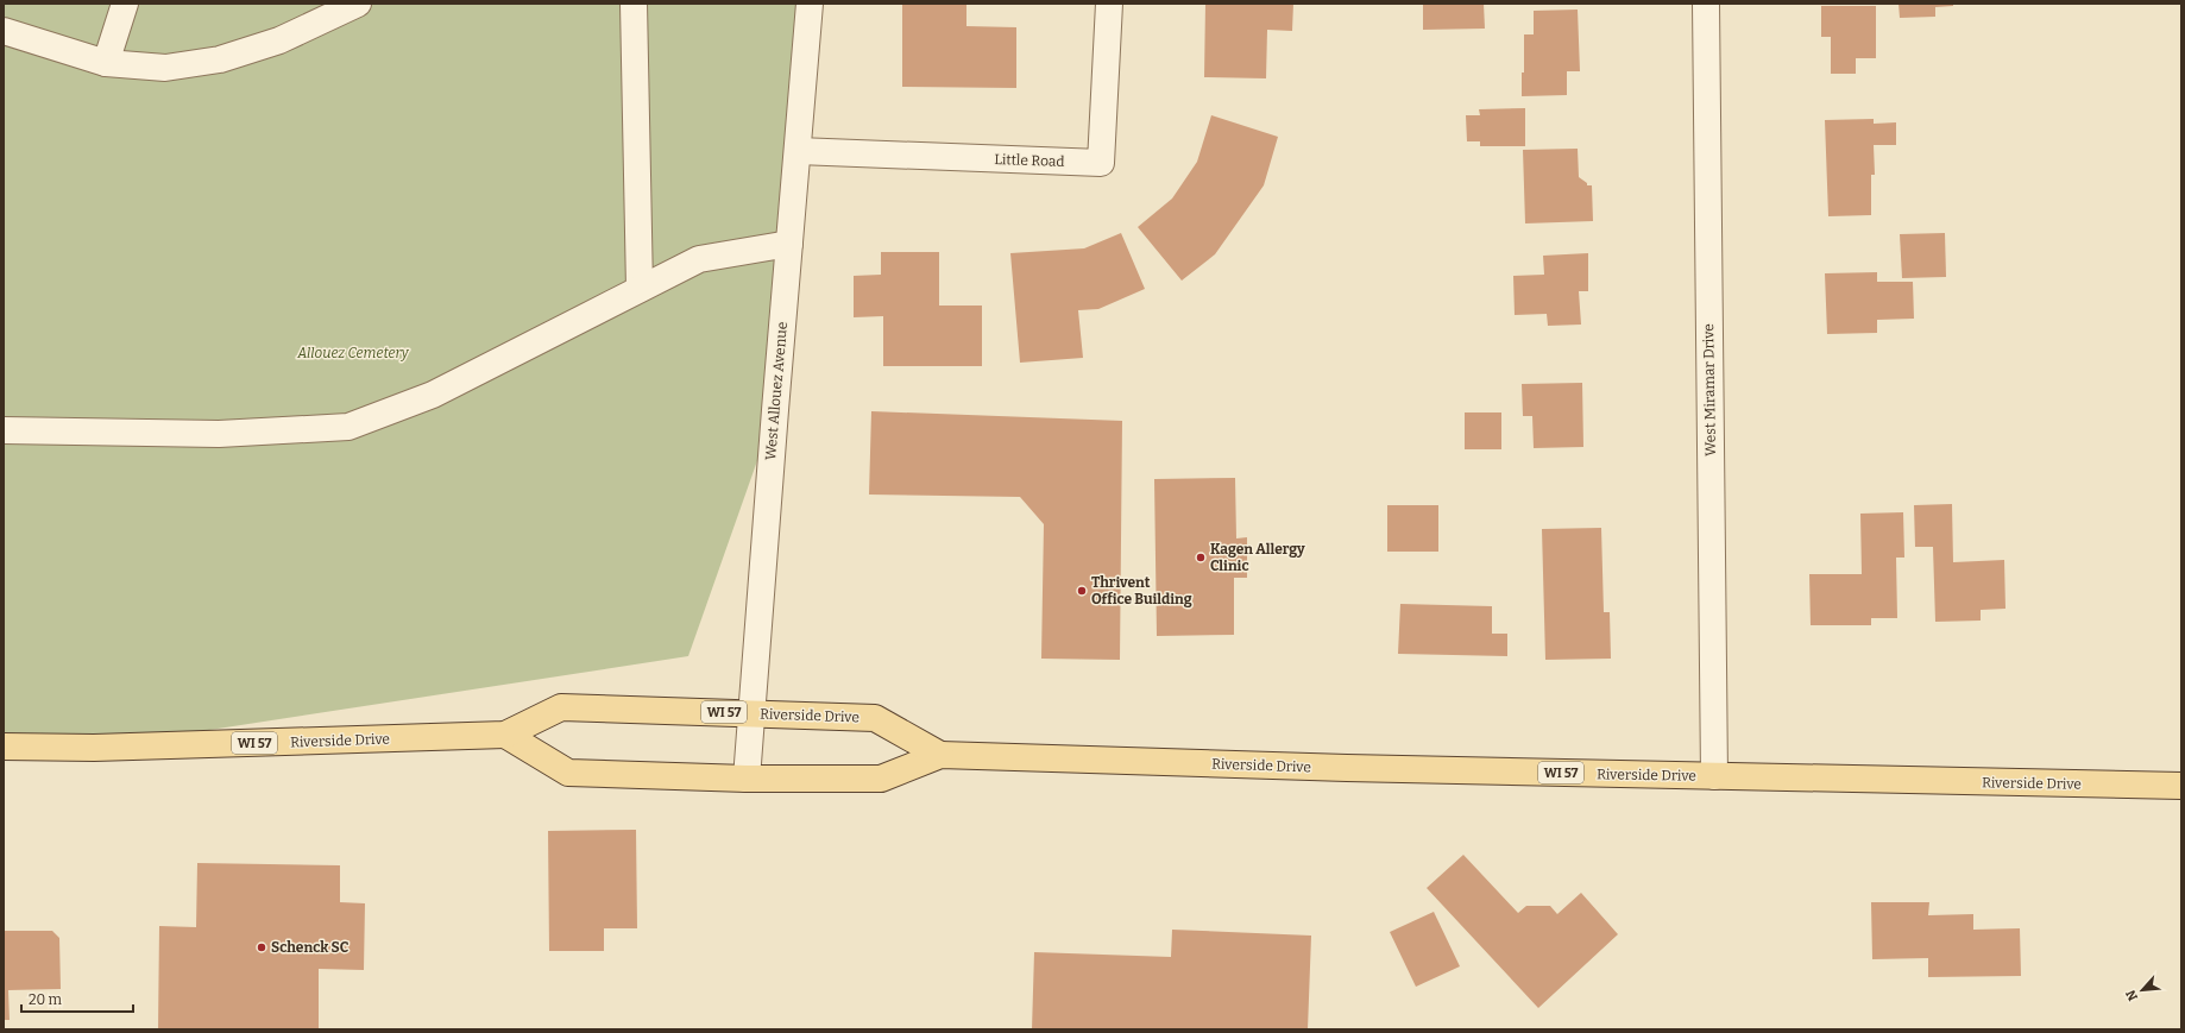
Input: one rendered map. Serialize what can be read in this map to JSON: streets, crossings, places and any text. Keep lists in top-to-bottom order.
{
  "streets": {
    "main road": ["WI 57", "Riverside Drive"],
    "street": ["Little Road", "West Miramar Drive", "West Allouez Avenue"]
  },
  "crossings": [
    ["Little Road", "West Allouez Avenue"],
    ["West Miramar Drive", "Riverside Drive"],
    ["West Allouez Avenue", "Riverside Drive"]
  ],
  "parks": ["Allouez Cemetery"],
  "places": ["Kagen Allergy Clinic", "Thrivent Office Building", "Schenck SC"],
  "scale_bar": "20 m",
  "north": "bottom left"
}
